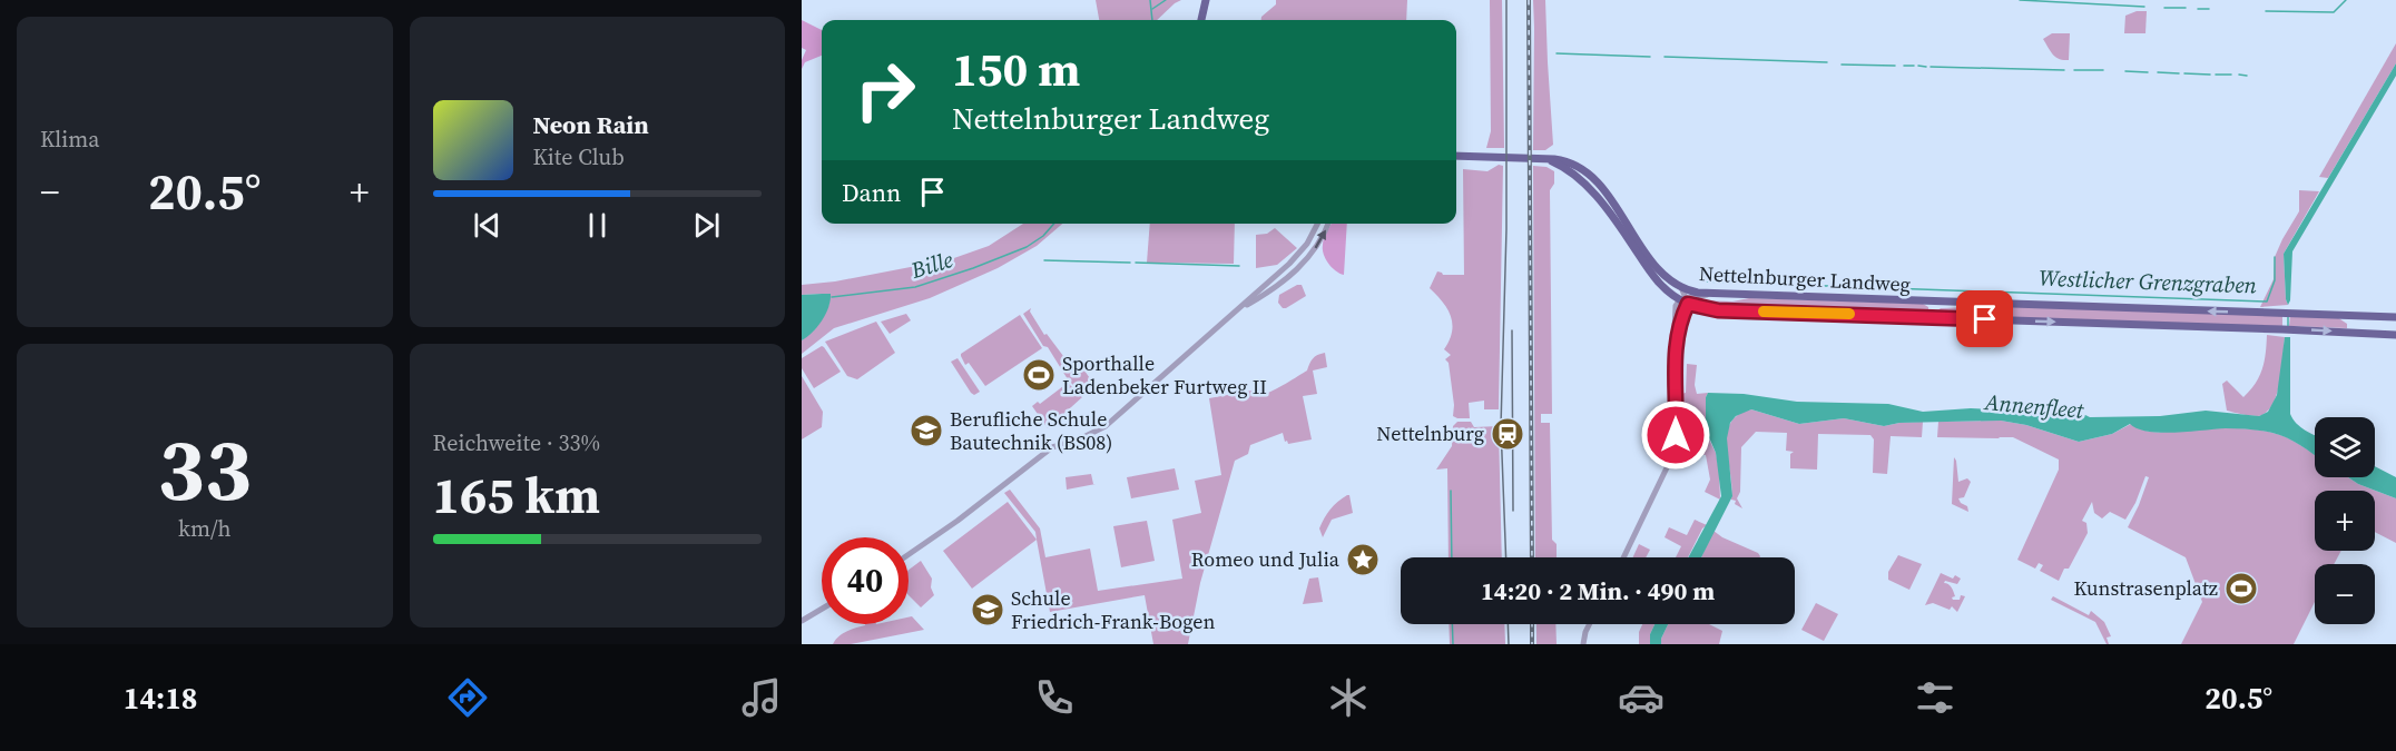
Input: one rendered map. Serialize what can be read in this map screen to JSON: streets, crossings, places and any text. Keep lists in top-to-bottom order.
{
  "streets": {
    "main road": ["Nettelnburger Landweg"]
  },
  "water": ["Bille", "Westlicher Grenzgraben", "Annenfleet"],
  "places": {
    "sports": ["Sporthalle Ladenbeker Furtweg II", "Kunstrasenplatz"],
    "school or university": ["Berufliche Schule Bautechnik (BS08)", "Schule Friedrich-Frank-Bogen"],
    "station": ["Nettelnburg"],
    "place": ["Romeo und Julia"]
  },
  "page": {
    "tile": [
      "Klima",
      ["33", "km/h"],
      ["Reichweite · 33%", "165 km"]
    ],
    "turn": ["150 m", "Nettelnburger Landweg"],
    "song": ["Neon Rain", "Kite Club"],
    "then": "Dann",
    "heat": ["−", "20.5°", "+"],
    "map_buttons": ["+", "−"],
    "limit": "40",
    "trip": "14:20 · 2 Min. · 490 m",
    "tabs": ["14:18", "20.5°"]
  }
}
